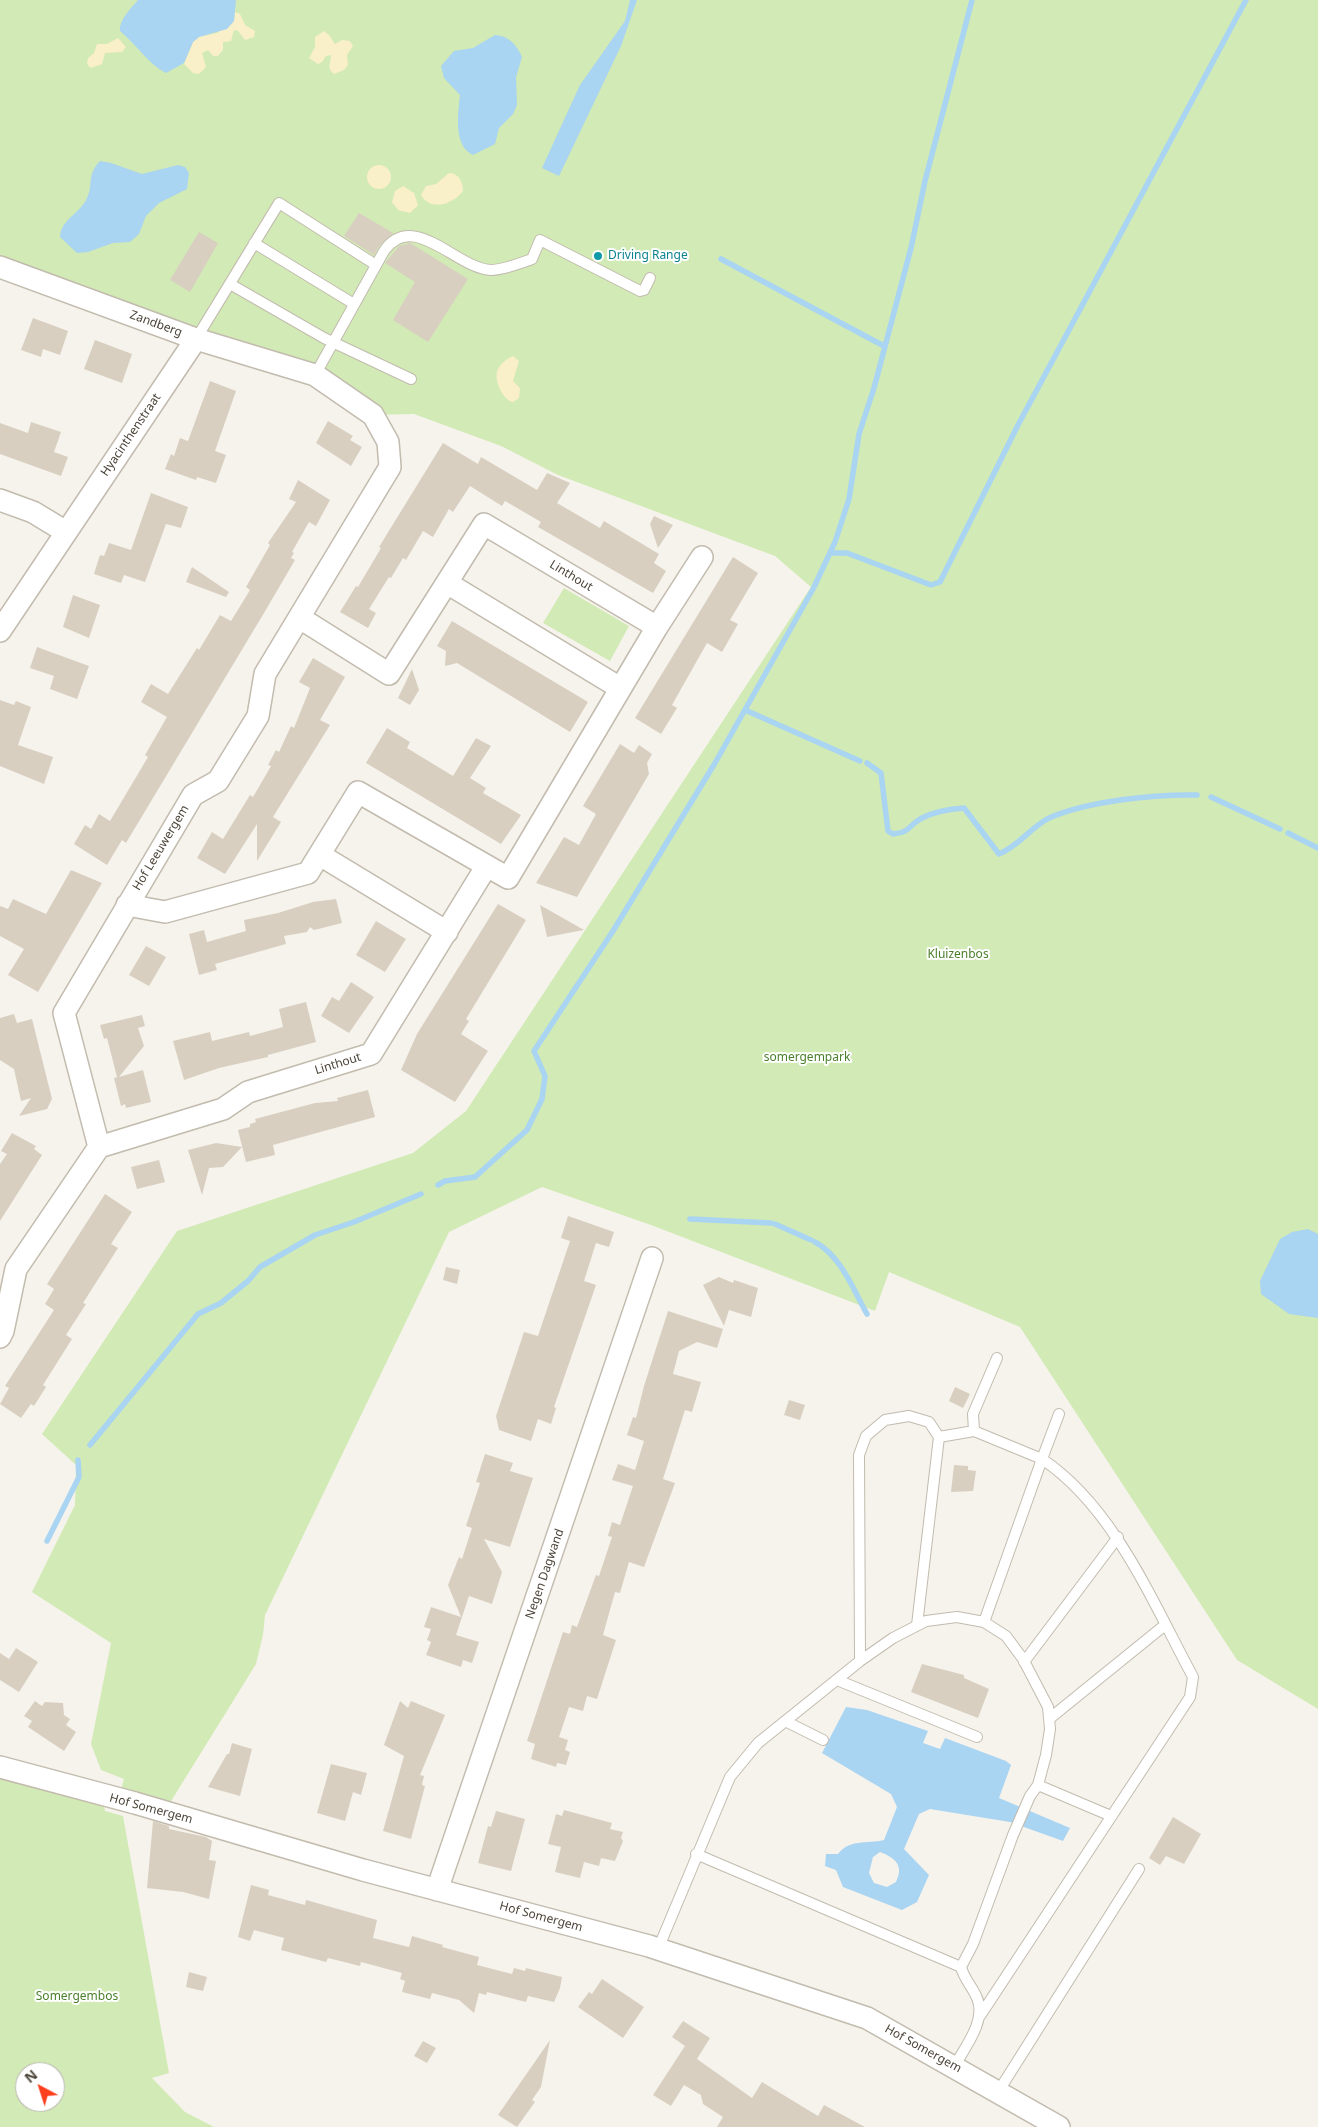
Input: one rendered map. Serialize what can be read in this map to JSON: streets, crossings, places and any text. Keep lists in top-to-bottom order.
{
  "streets": {
    "street": [
      "Zandberg",
      "Hyacinthenstraat",
      "Linthout",
      "Hof Leeuwergem",
      "Negen Dagwand",
      "Hof Somergem"
    ]
  },
  "crossings": [
    ["Zandberg", "Hyacinthenstraat"],
    ["Zandberg", "Hof Leeuwergem"],
    ["Linthout", "Hof Leeuwergem"],
    ["Negen Dagwand", "Hof Somergem"]
  ],
  "parks": ["Kluizenbos", "somergempark", "Somergembos"],
  "places": ["Driving Range"],
  "north": "top left"
}
